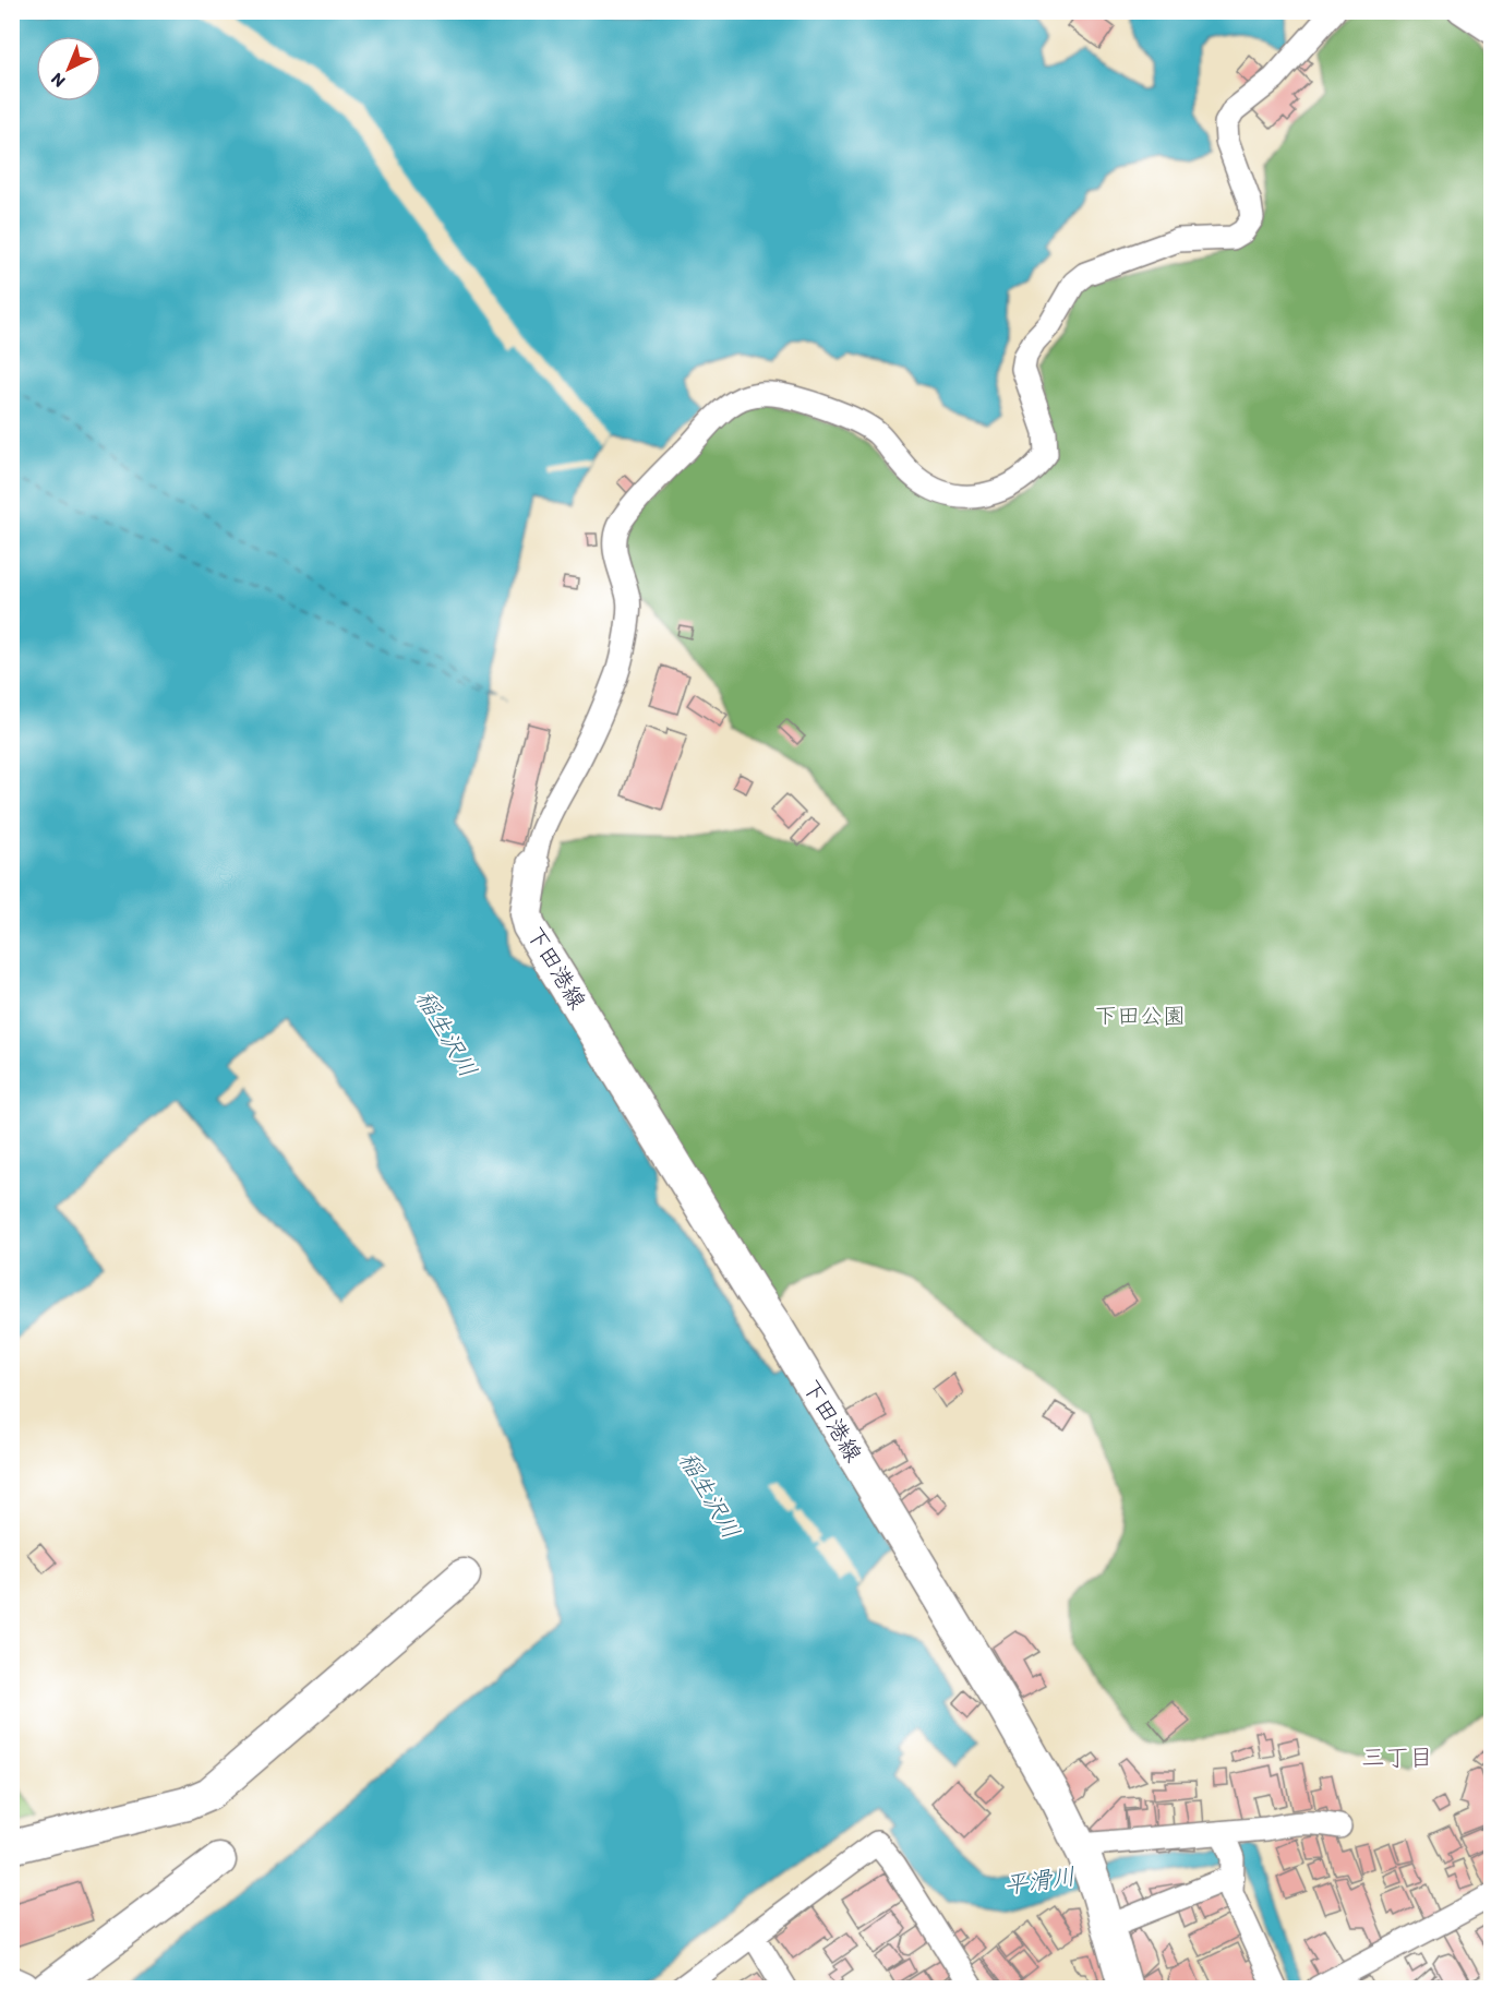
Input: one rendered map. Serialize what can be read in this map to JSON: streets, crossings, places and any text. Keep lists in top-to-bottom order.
{
  "streets": {
    "main road": ["下田港線"]
  },
  "districts": ["三丁目"],
  "water": ["稲生沢川", "平滑川"],
  "parks": ["下田公園"],
  "north": "bottom left"
}
